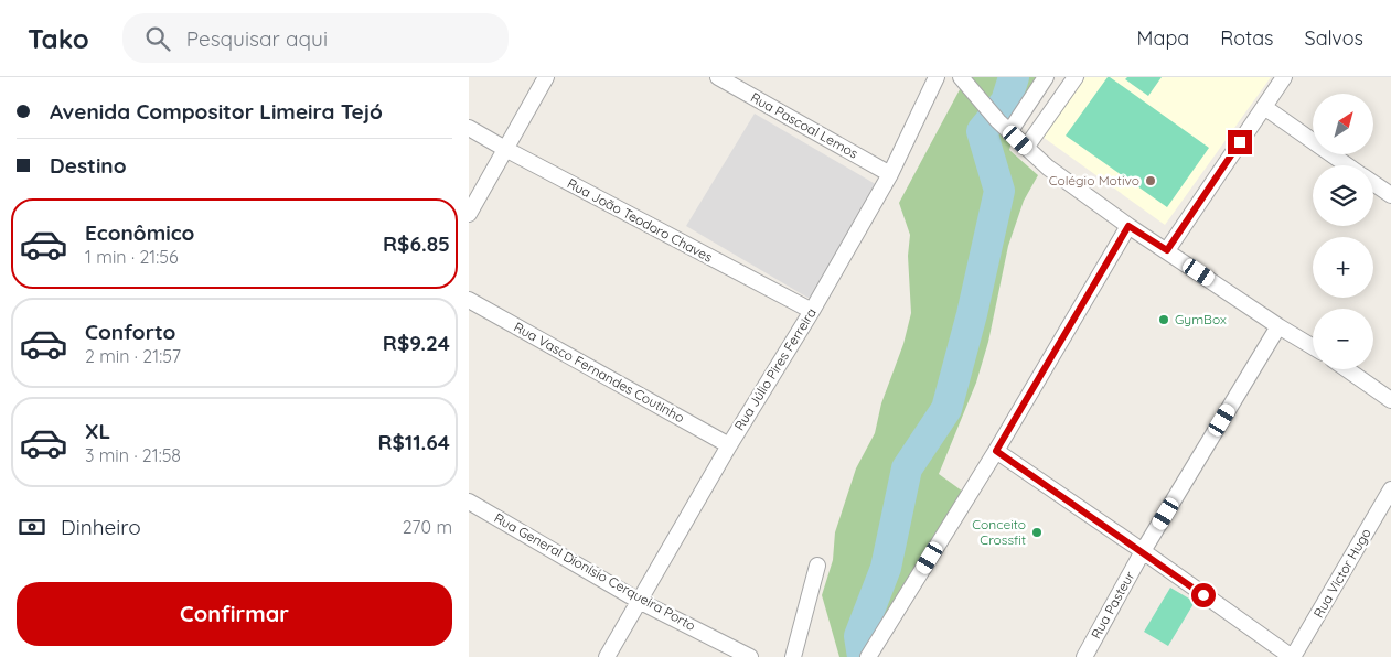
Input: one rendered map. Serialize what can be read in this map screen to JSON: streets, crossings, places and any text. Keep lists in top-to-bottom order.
{
  "streets": {
    "street": [
      "Rua Pascoal Lemos",
      "Rua João Teodoro Chaves",
      "Rua Júlio Pires Ferreira",
      "Rua Vasco Fernandes Coutinho",
      "Rua General Dionísio Cerqueira Porto",
      "Rua Victor Hugo",
      "Rua Pasteur"
    ]
  },
  "crossings": [
    ["Rua Pascoal Lemos", "Rua Júlio Pires Ferreira"],
    ["Rua João Teodoro Chaves", "Rua Júlio Pires Ferreira"],
    ["Rua Júlio Pires Ferreira", "Rua Vasco Fernandes Coutinho"],
    ["Rua Júlio Pires Ferreira", "Rua General Dionísio Cerqueira Porto"]
  ],
  "places": ["Colégio Motivo", "GymBox", "Conceito Crossfit"],
  "north": "top right",
  "page": {
    "header": "Tako",
    "search": "Pesquisar aqui",
    "nav": ["Mapa", "Rotas", "Salvos"],
    "banner": ["Avenida Compositor Limeira Tejó", "Destino"],
    "map_buttons": ["+", "−"],
    "list": [
      {
        "name": "Econômico",
        "note": "1 min · 21:56",
        "value": "R$6.85"
      },
      {
        "name": "Conforto",
        "note": "2 min · 21:57",
        "value": "R$9.24"
      },
      {
        "name": "XL",
        "note": "3 min · 21:58",
        "value": "R$11.64"
      }
    ],
    "pay": ["Dinheiro", "270 m"],
    "buttons": "Confirmar"
  }
}
